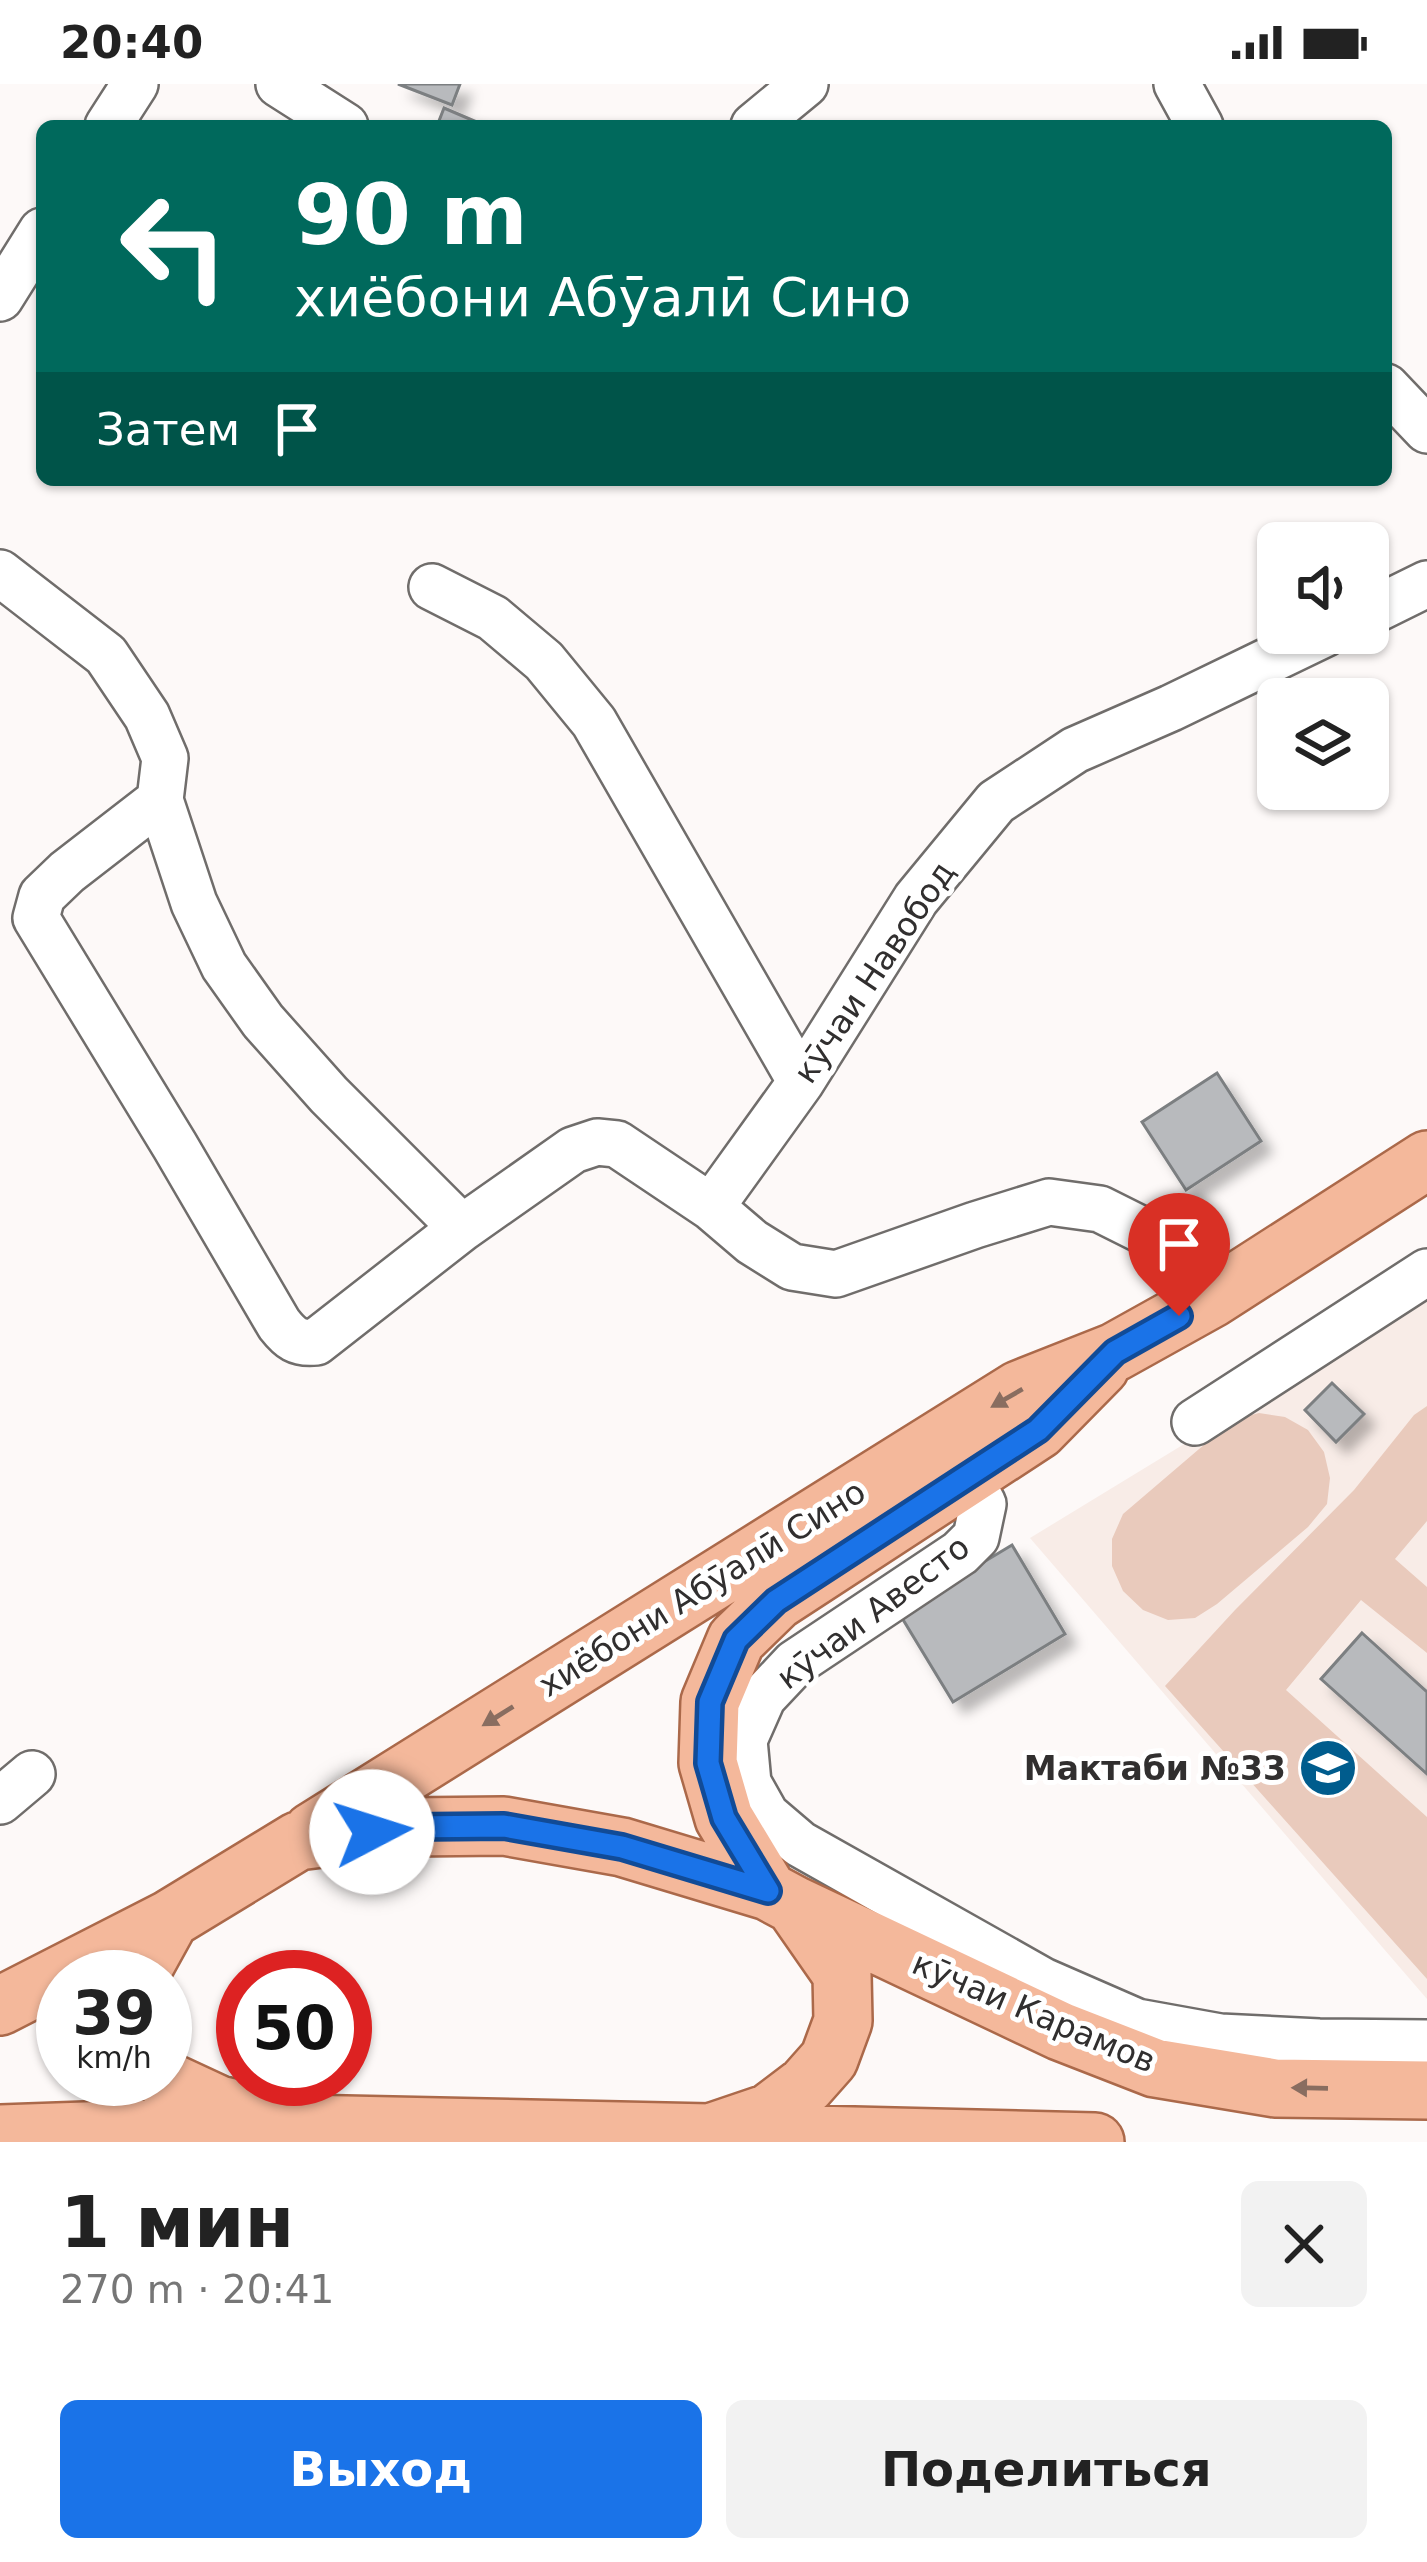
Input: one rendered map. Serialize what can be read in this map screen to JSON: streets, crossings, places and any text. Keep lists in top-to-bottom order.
{
  "streets": {
    "main road": ["хиёбони Абӯалӣ Сино", "кӯчаи Карамов"],
    "street": ["кӯчаи Навобод", "кӯчаи Авесто"]
  },
  "crossings": [
    ["хиёбони Абӯалӣ Сино", "кӯчаи Авесто"],
    ["хиёбони Абӯалӣ Сино", "кӯчаи Карамов"]
  ],
  "one_way": ["хиёбони Абӯалӣ Сино"],
  "places": {
    "school or university": ["Мактаби №33"]
  },
  "page": {
    "status": "20:40",
    "turn": ["90 m", "хиёбони Абӯалӣ Сино"],
    "then": "Затем",
    "speed": "39 km/h",
    "limit": "50",
    "heading": ["1 мин", "270 m · 20:41"],
    "buttons": ["Выход", "Поделиться"]
  }
}
